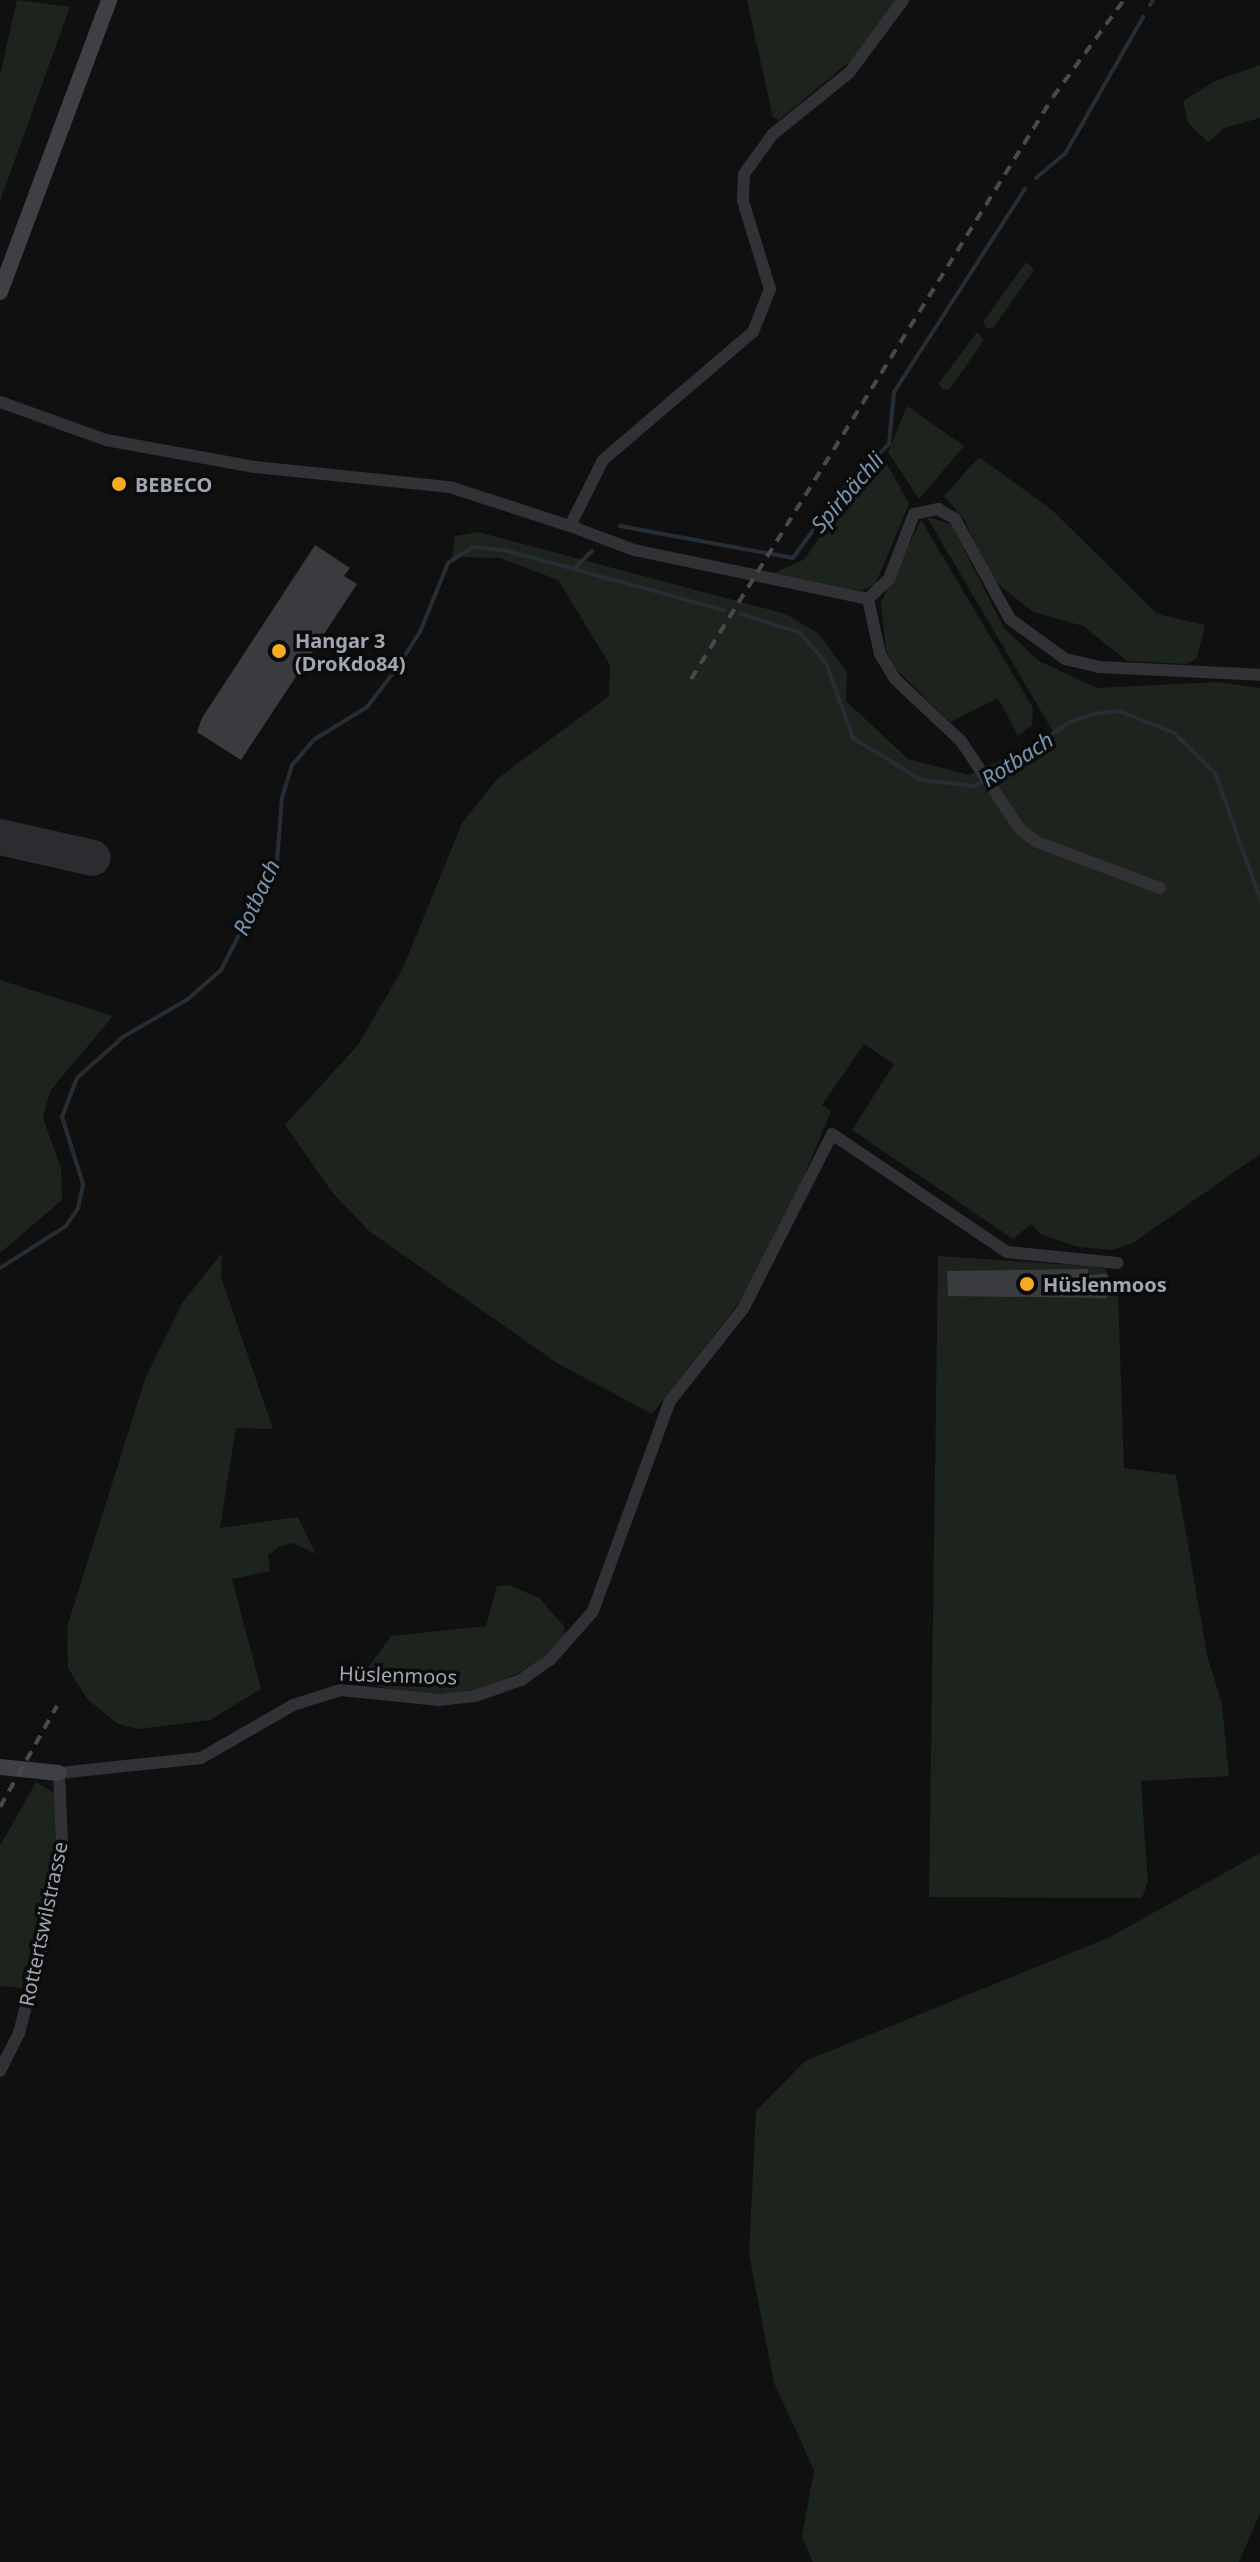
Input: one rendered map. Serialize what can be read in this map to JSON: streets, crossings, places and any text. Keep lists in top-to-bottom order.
{
  "streets": {
    "main road": ["Hüslenmoos"],
    "street": ["Rottertswilstrasse"]
  },
  "crossings": [
    ["Hüslenmoos", "Rottertswilstrasse"]
  ],
  "water": ["Spirbächli", "Rotbach"],
  "places": ["BEBECO", "Hangar 3 (DroKdo84)", "Hüslenmoos"]
}
